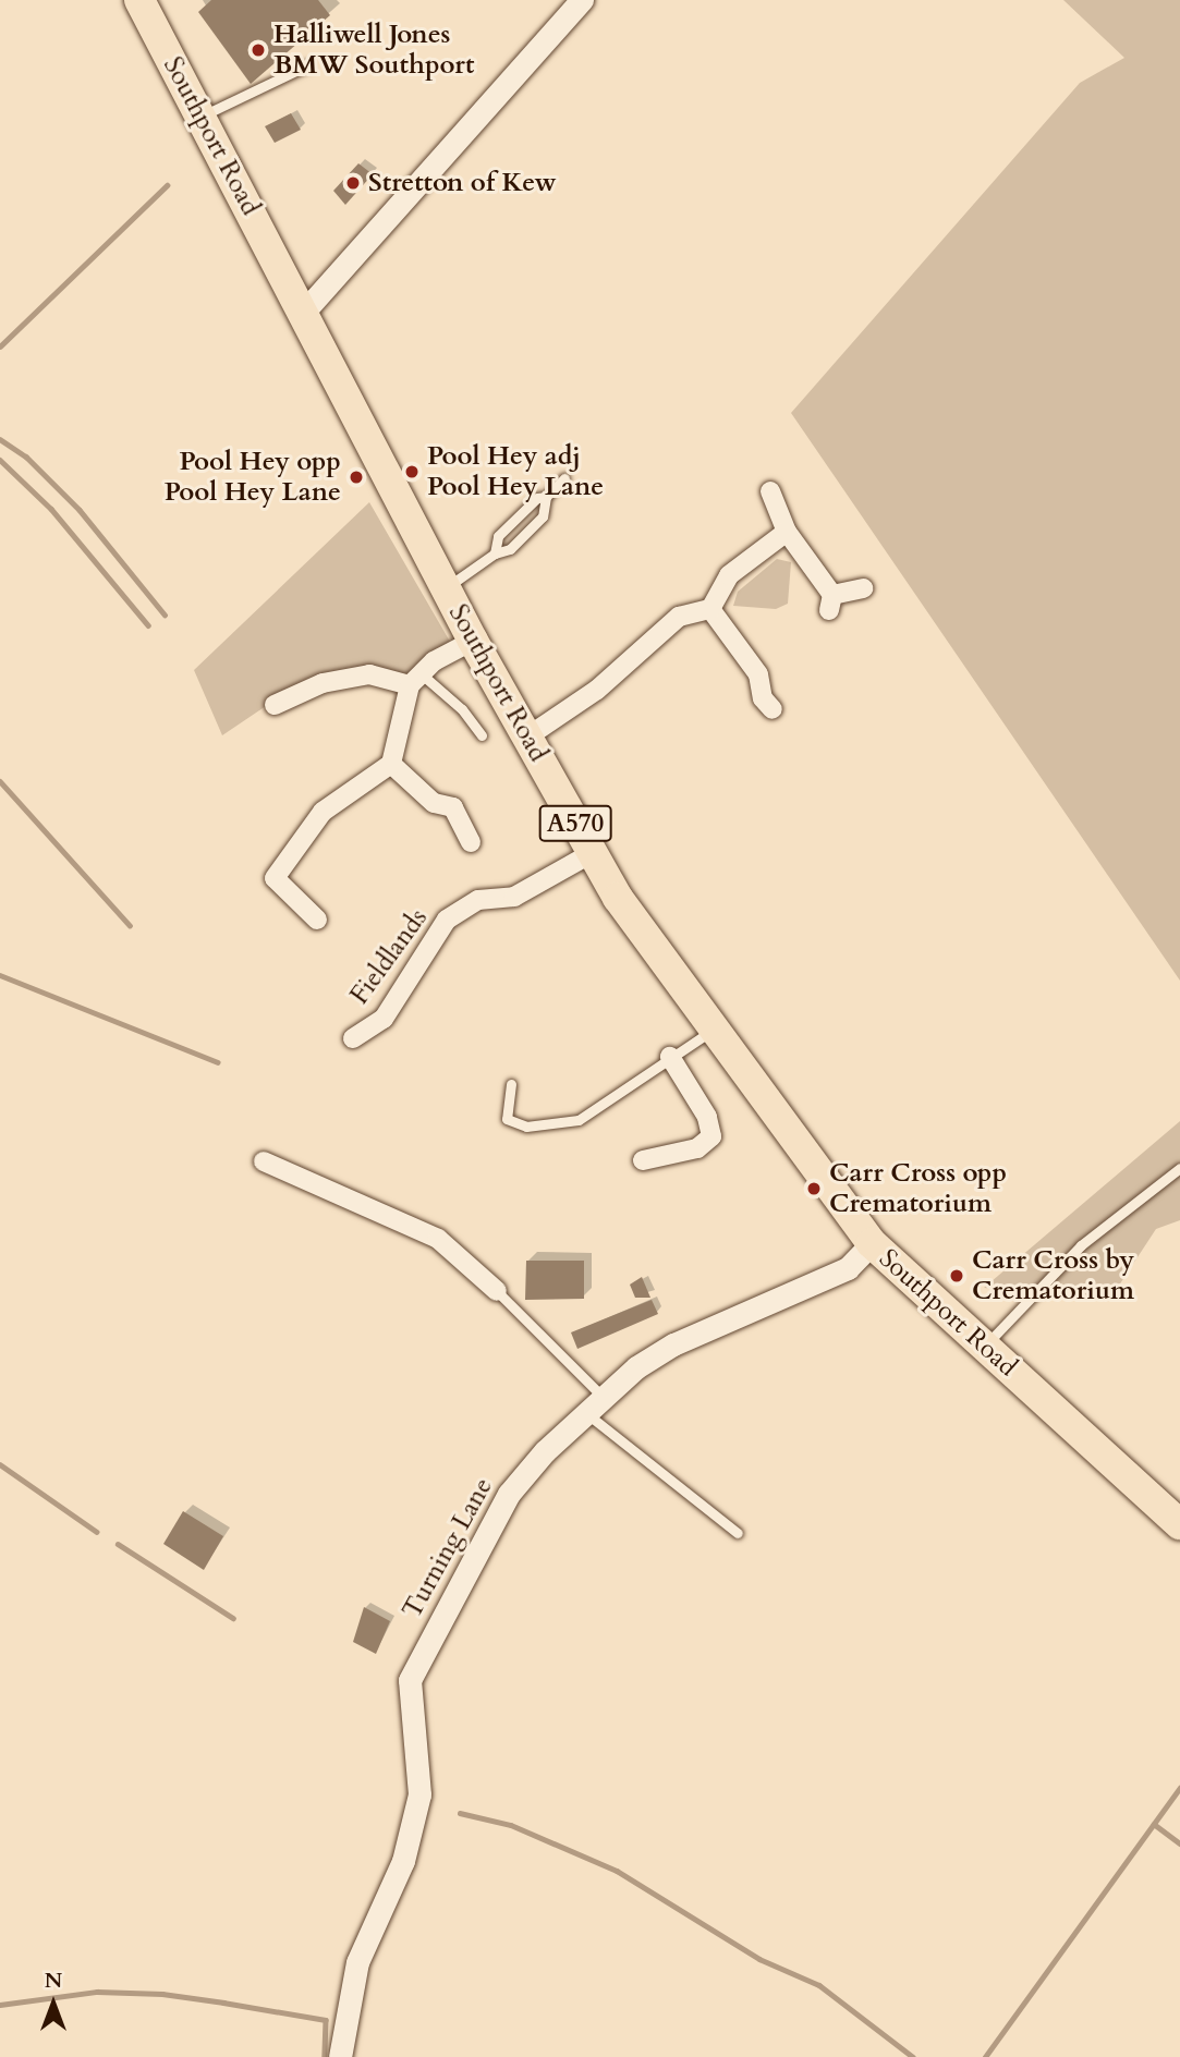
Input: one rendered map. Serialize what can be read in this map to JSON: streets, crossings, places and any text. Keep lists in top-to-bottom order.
{
  "streets": {
    "highway": ["Southport Road", "A570"],
    "street": ["Fieldlands", "Turning Lane"]
  },
  "crossings": [
    ["Southport Road", "Fieldlands"],
    ["Southport Road", "Turning Lane"]
  ],
  "places": [
    "Halliwell Jones BMW Southport",
    "Stretton of Kew",
    "Pool Hey adj Pool Hey Lane",
    "Pool Hey opp Pool Hey Lane",
    "Carr Cross opp Crematorium",
    "Carr Cross by Crematorium"
  ],
  "north": "top"
}
